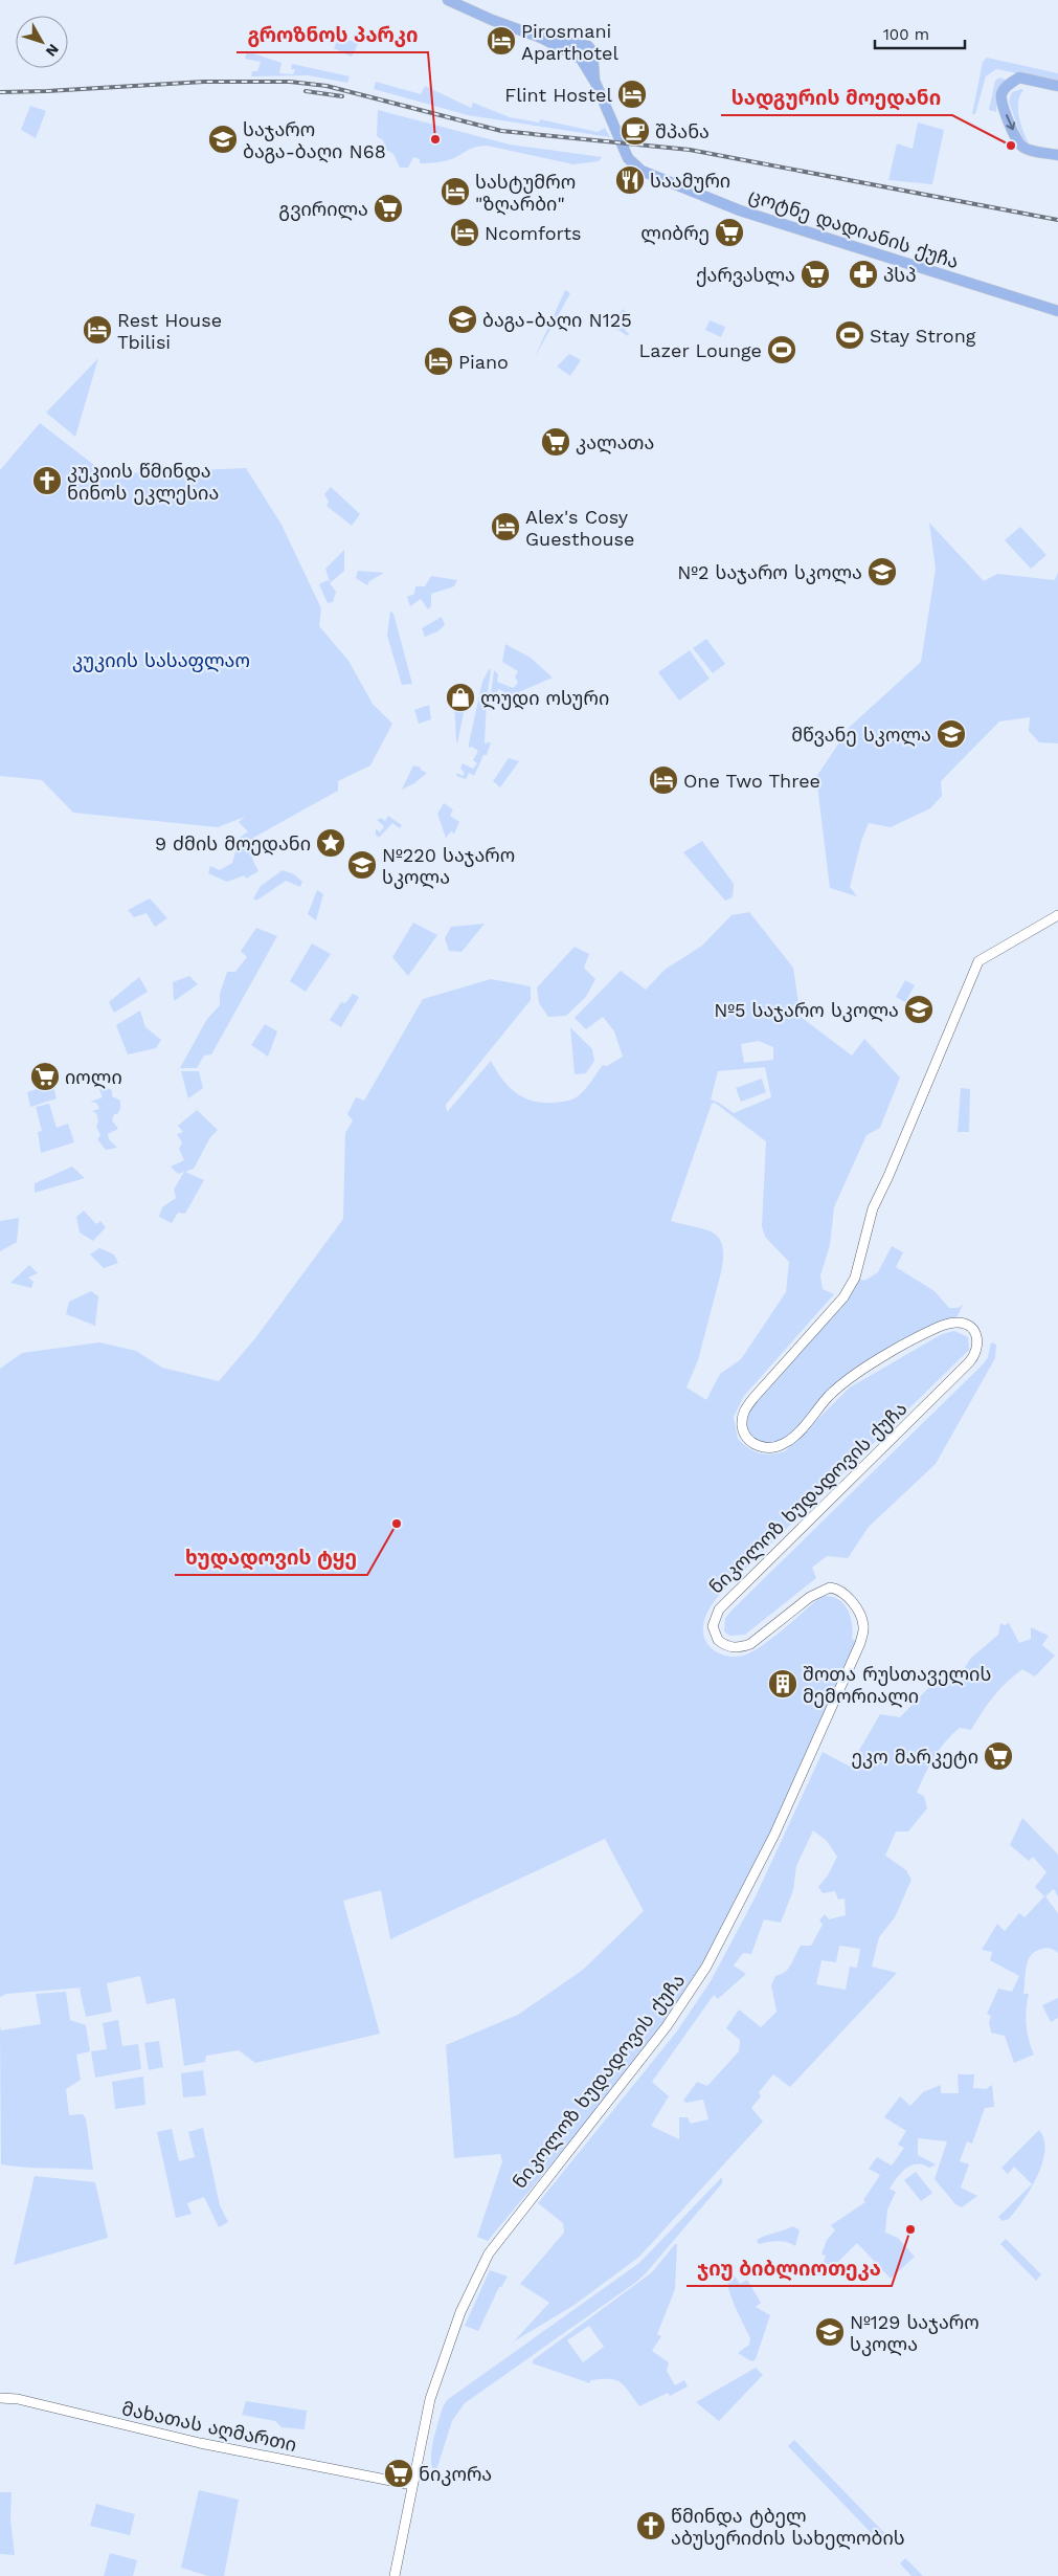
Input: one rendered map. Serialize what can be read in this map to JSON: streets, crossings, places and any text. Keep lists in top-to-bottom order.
{
  "streets": {
    "main road": ["ცოტნე დადიანის ქუჩა", "ნიკოლოზ ხუდადოვის ქუჩა", "მახათას აღმართი"]
  },
  "crossings": [
    ["ნიკოლოზ ხუდადოვის ქუჩა", "მახათას აღმართი"]
  ],
  "parks": ["კუკიის სასაფლაო"],
  "places": {
    "hotel": [
      "Pirosmani Aparthotel",
      "Flint Hostel",
      "სასტუმრო \"ზღარბი\"",
      "Ncomforts",
      "Rest House Tbilisi",
      "Piano",
      "Alex's Cosy Guesthouse",
      "One Two Three"
    ],
    "cafe": ["შპანა"],
    "school or university": [
      "საჯარო ბაგა-ბაღი N68",
      "ბაგა-ბაღი N125",
      "№2 საჯარო სკოლა",
      "მწვანე სკოლა",
      "№220 საჯარო სკოლა",
      "№5 საჯარო სკოლა",
      "№129 საჯარო სკოლა"
    ],
    "other": [
      "გროზნოს პარკი",
      "სადგურის მოედანი",
      "ხუდადოვის ტყე",
      "ჯიუ ბიბლიოთეკა"
    ],
    "restaurant": ["საამური"],
    "supermarket": [
      "გვირილა",
      "ლიბრე",
      "ქარვასლა",
      "კალათა",
      "იოლი",
      "ეკო მარკეტი",
      "ნიკორა"
    ],
    "pharmacy": ["პსპ"],
    "sports": ["Stay Strong", "Lazer Lounge"],
    "church": ["კუკიის წმინდა ნინოს ეკლესია", "წმინდა ტბელ აბუსერიძის სახელობის"],
    "shop": ["ლუდი ოსური"],
    "place": ["9 ძმის მოედანი"],
    "building": ["შოთა რუსთაველის მემორიალი"]
  },
  "scale_bar": "100 m",
  "north": "bottom right"
}
